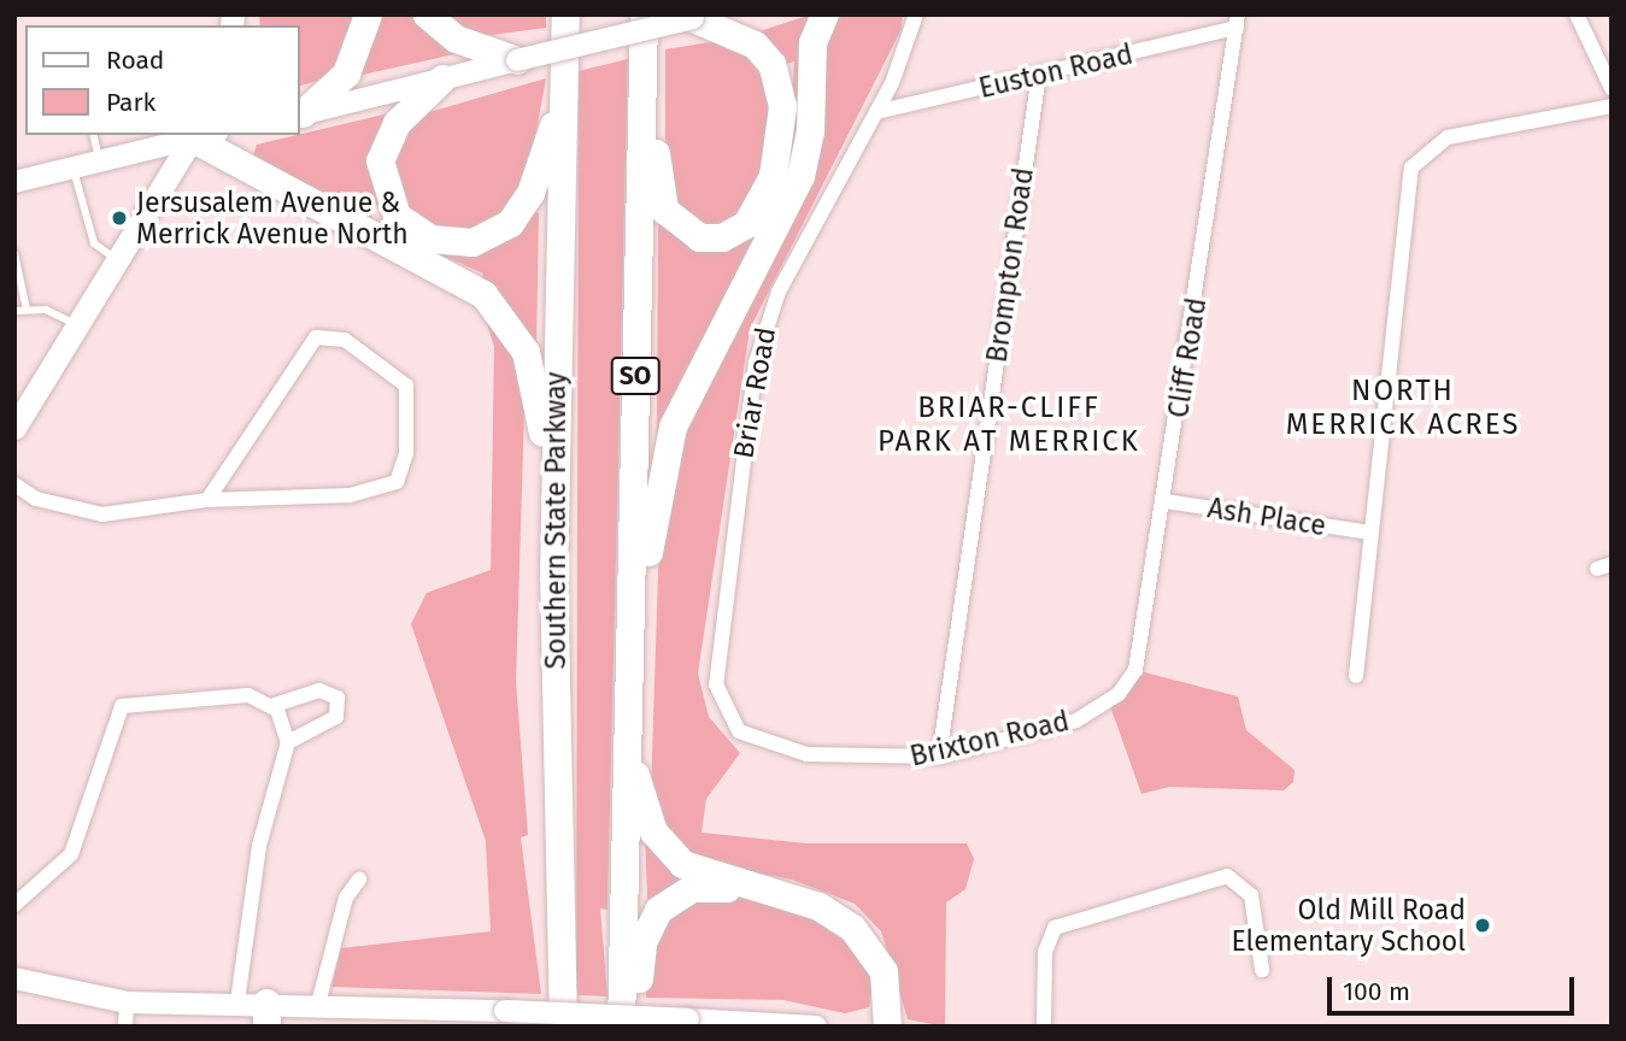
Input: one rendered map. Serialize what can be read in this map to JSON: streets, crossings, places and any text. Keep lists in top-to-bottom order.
{
  "streets": {
    "highway": ["SO", "Southern State Parkway"],
    "street": [
      "Euston Road",
      "Brompton Road",
      "Cliff Road",
      "Briar Road",
      "Ash Place",
      "Brixton Road"
    ]
  },
  "crossings": [
    ["Euston Road", "Brompton Road"],
    ["Euston Road", "Cliff Road"],
    ["Euston Road", "Briar Road"],
    ["Brompton Road", "Brixton Road"],
    ["Cliff Road", "Ash Place"],
    ["Cliff Road", "Brixton Road"],
    ["Briar Road", "Brixton Road"]
  ],
  "districts": ["NORTH MERRICK ACRES", "BRIAR-CLIFF PARK AT MERRICK"],
  "places": ["Jersusalem Avenue & Merrick Avenue North", "Old Mill Road Elementary School"],
  "legend": ["Road", "Park"],
  "scale_bar": "100 m"
}
